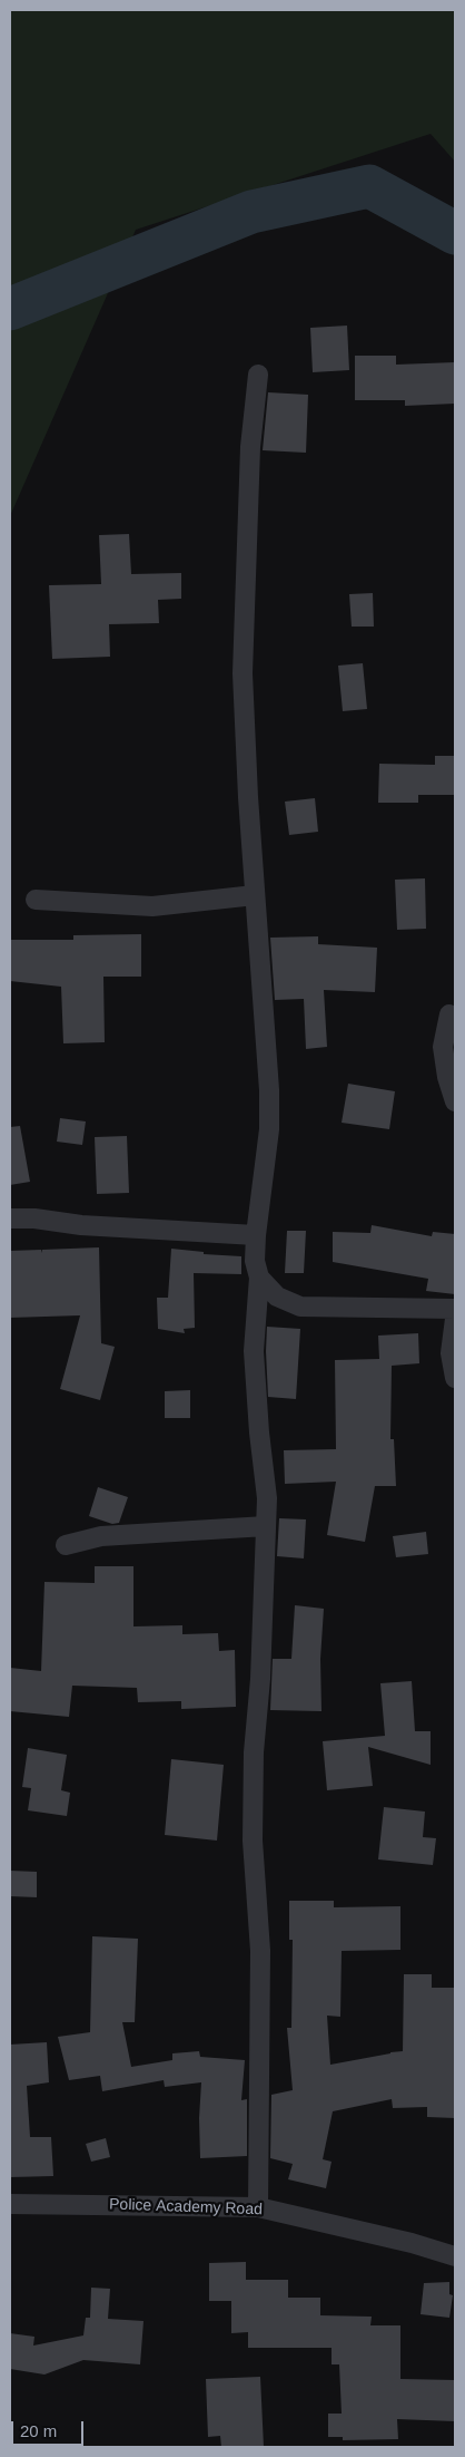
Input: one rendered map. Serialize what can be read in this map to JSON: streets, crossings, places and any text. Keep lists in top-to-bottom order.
{
  "streets": {
    "street": ["Police Academy Road"]
  },
  "scale_bar": "20 m"
}
